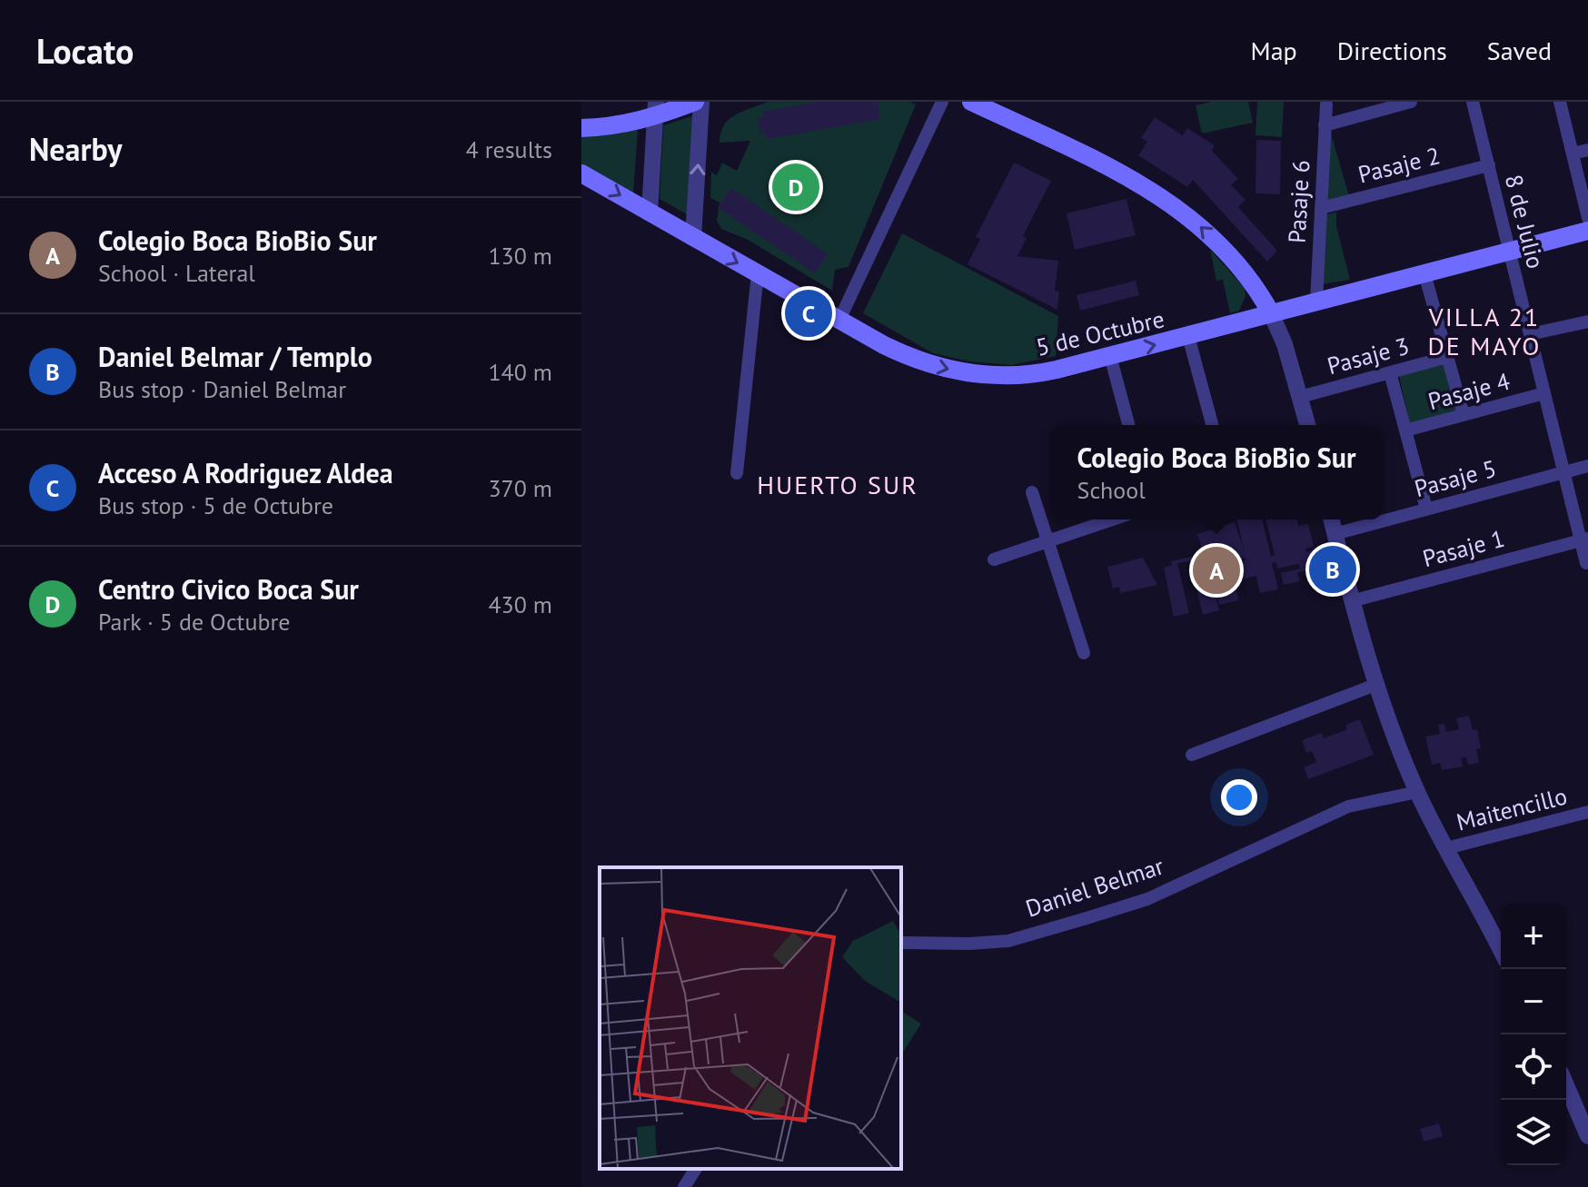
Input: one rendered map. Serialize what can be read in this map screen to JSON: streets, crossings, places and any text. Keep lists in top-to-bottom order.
{
  "streets": {
    "main road": ["5 de Octubre"],
    "street": [
      "Pasaje 2",
      "Pasaje 6",
      "8 de Julio",
      "Pasaje 3",
      "Pasaje 4",
      "Pasaje 5",
      "Pasaje 1",
      "Maitencillo",
      "Daniel Belmar"
    ]
  },
  "crossings": [
    ["Pasaje 2", "Pasaje 6"],
    ["Pasaje 2", "8 de Julio"],
    ["Pasaje 6", "5 de Octubre"],
    ["8 de Julio", "5 de Octubre"],
    ["8 de Julio", "Pasaje 4"],
    ["8 de Julio", "Pasaje 5"],
    ["8 de Julio", "Pasaje 1"]
  ],
  "one_way": ["5 de Octubre"],
  "districts": ["VILLA 21 DE MAYO", "HUERTO SUR"],
  "page": {
    "header": "Locato",
    "nav": ["Map", "Directions", "Saved"],
    "heading": ["Nearby", "4 results"],
    "pins": [
      "D",
      "C",
      "B",
      "A"
    ],
    "list": [
      {
        "mark": "A",
        "name": "Colegio Boca BioBio Sur",
        "note": "School · Lateral",
        "value": "130 m"
      },
      {
        "mark": "B",
        "name": "Daniel Belmar / Templo",
        "note": "Bus stop · Daniel Belmar",
        "value": "140 m"
      },
      {
        "mark": "C",
        "name": "Acceso A Rodriguez Aldea",
        "note": "Bus stop · 5 de Octubre",
        "value": "370 m"
      },
      {
        "mark": "D",
        "name": "Centro Civico Boca Sur",
        "note": "Park · 5 de Octubre",
        "value": "430 m"
      }
    ],
    "popup": ["Colegio Boca BioBio Sur", "School"],
    "map_buttons": ["+", "−"]
  }
}
